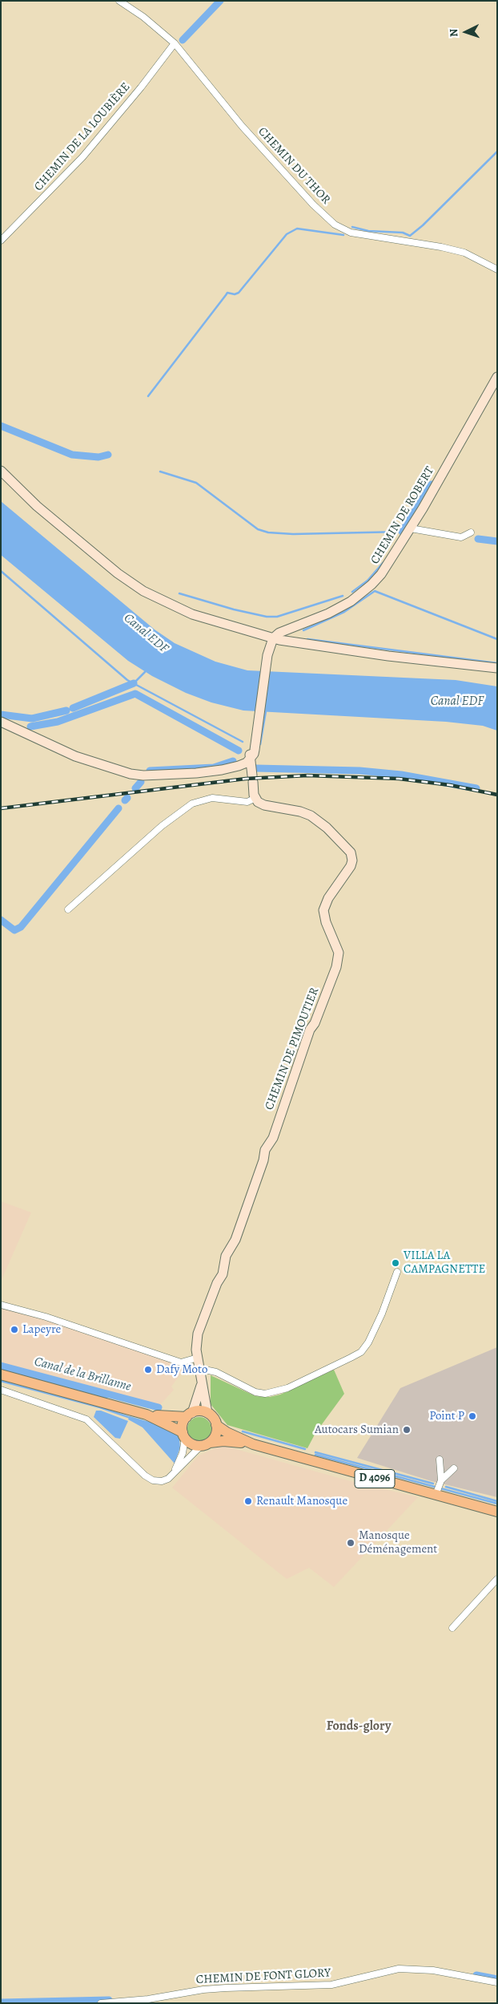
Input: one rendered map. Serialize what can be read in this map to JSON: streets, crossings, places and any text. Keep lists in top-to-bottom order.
{
  "streets": {
    "main road": ["CHEMIN DE ROBERT", "CHEMIN DE PIMOUTIER", "D 4096"],
    "street": ["CHEMIN DE LA LOUBIÈRE", "CHEMIN DU THOR", "CHEMIN DE FONT GLORY"]
  },
  "crossings": [
    ["CHEMIN DE LA LOUBIÈRE", "CHEMIN DU THOR"],
    ["CHEMIN DE PIMOUTIER", "D 4096"]
  ],
  "districts": ["Fonds-glory"],
  "water": ["Canal EDF", "Canal de la Brillanne"],
  "places": [
    "VILLA LA CAMPAGNETTE",
    "Lapeyre",
    "Dafy Moto",
    "Point P",
    "Autocars Sumian",
    "Renault Manosque",
    "Manosque Déménagement"
  ],
  "north": "left"
}
